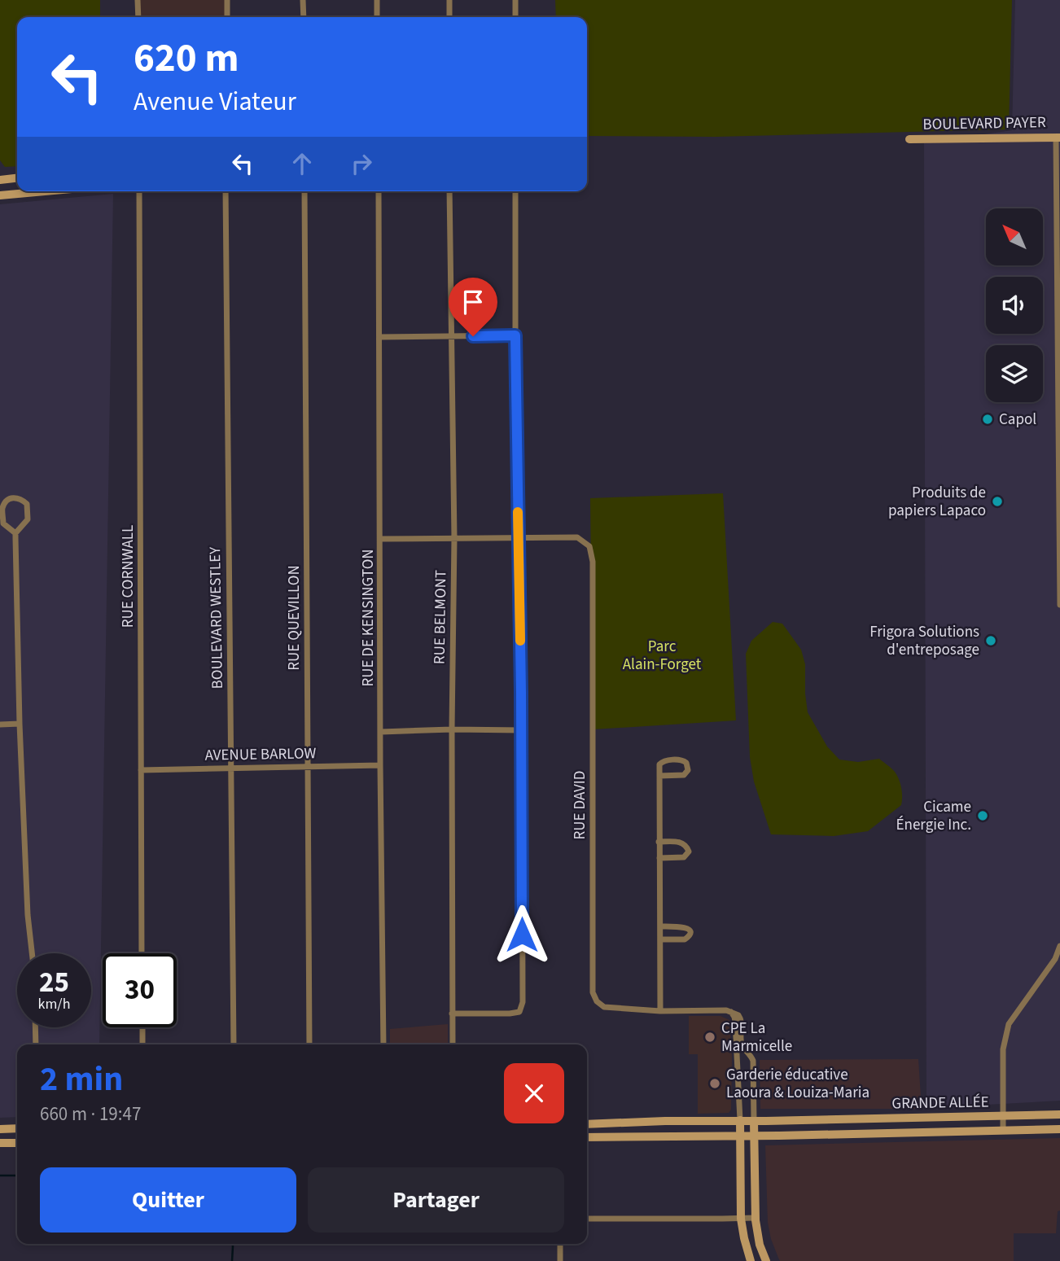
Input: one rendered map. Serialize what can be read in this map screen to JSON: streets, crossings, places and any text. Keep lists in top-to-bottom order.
{
  "streets": {
    "main road": ["BOULEVARD PAYER", "GRANDE ALLÉE"],
    "street": [
      "RUE CORNWALL",
      "RUE BELMONT",
      "BOULEVARD WESTLEY",
      "RUE QUEVILLON",
      "RUE DE KENSINGTON",
      "AVENUE BARLOW",
      "RUE DAVID"
    ]
  },
  "crossings": [
    ["RUE CORNWALL", "AVENUE BARLOW"],
    ["BOULEVARD WESTLEY", "AVENUE BARLOW"],
    ["RUE QUEVILLON", "AVENUE BARLOW"],
    ["RUE DE KENSINGTON", "AVENUE BARLOW"]
  ],
  "parks": ["Parc Alain-Forget"],
  "places": [
    "Capol",
    "Produits de papiers Lapaco",
    "Frigora Solutions d'entreposage",
    "Cicame Énergie Inc.",
    "CPE La Marmicelle",
    "Garderie éducative Laoura & Louiza-Maria"
  ],
  "north": "top left",
  "page": {
    "turn": ["620 m", "Avenue Viateur"],
    "speed": "25 km/h",
    "limit": "30",
    "heading": ["2 min", "660 m · 19:47"],
    "buttons": ["Quitter", "Partager"]
  }
}
